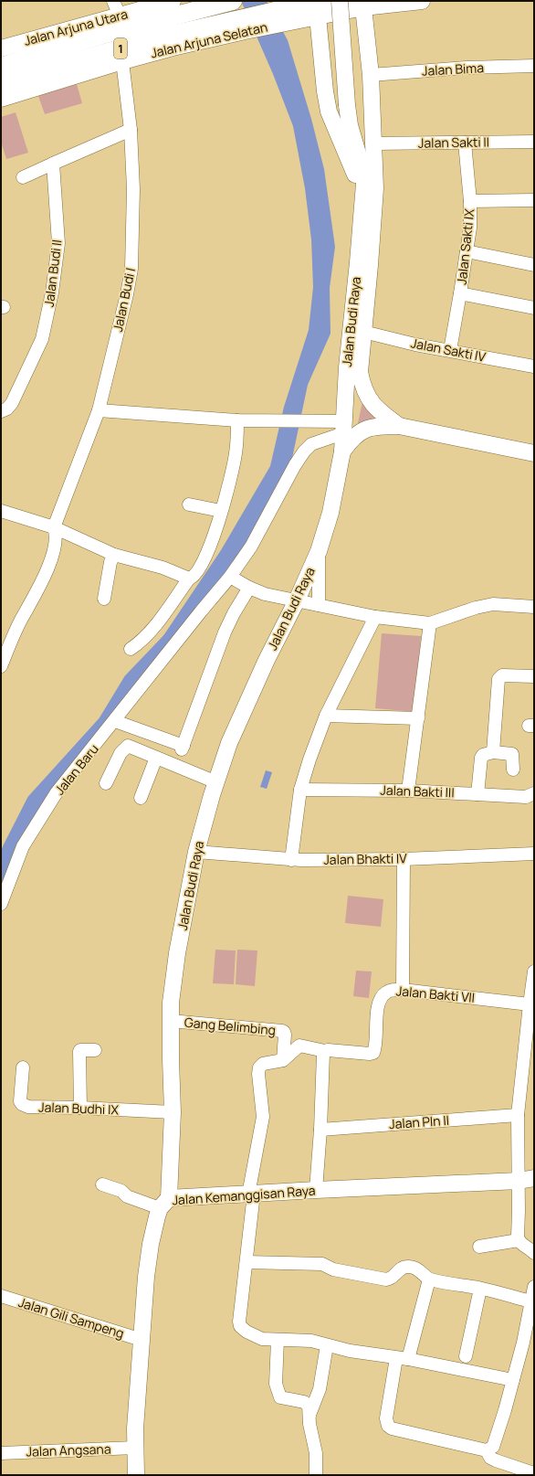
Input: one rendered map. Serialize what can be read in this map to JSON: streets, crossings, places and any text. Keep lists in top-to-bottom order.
{
  "streets": {
    "highway": ["1"],
    "main road": [
      "Jalan Arjuna Utara",
      "Jalan Arjuna Selatan",
      "Jalan Budi Raya",
      "Jalan Kemanggisan Raya"
    ],
    "street": [
      "Jalan Bima",
      "Jalan Sakti II",
      "Jalan Sakti IX",
      "Jalan Budi II",
      "Jalan Budi I",
      "Jalan Sakti IV",
      "Jalan Baru",
      "Jalan Bakti III",
      "Jalan Bhakti IV",
      "Jalan Bakti VII",
      "Gang Belimbing",
      "Jalan Budhi IX",
      "Jalan Pln II",
      "Jalan Gili Sampeng",
      "Jalan Angsana"
    ]
  },
  "crossings": [
    ["Jalan Arjuna Selatan", "1"],
    ["Jalan Arjuna Selatan", "Jalan Budi I"],
    ["Jalan Bima", "Jalan Budi Raya"],
    ["Jalan Sakti II", "Jalan Sakti IX"],
    ["Jalan Sakti II", "Jalan Budi Raya"],
    ["Jalan Sakti IX", "Jalan Sakti IV"],
    ["Jalan Budi Raya", "Jalan Sakti IV"],
    ["Jalan Budi Raya", "Jalan Baru"],
    ["Jalan Budi Raya", "Jalan Bhakti IV"],
    ["Jalan Budi Raya", "Gang Belimbing"],
    ["Jalan Budi Raya", "Jalan Budhi IX"],
    ["Jalan Budi Raya", "Jalan Kemanggisan Raya"],
    ["Jalan Kemanggisan Raya", "Jalan Gili Sampeng"],
    ["Jalan Kemanggisan Raya", "Jalan Angsana"]
  ]
}
